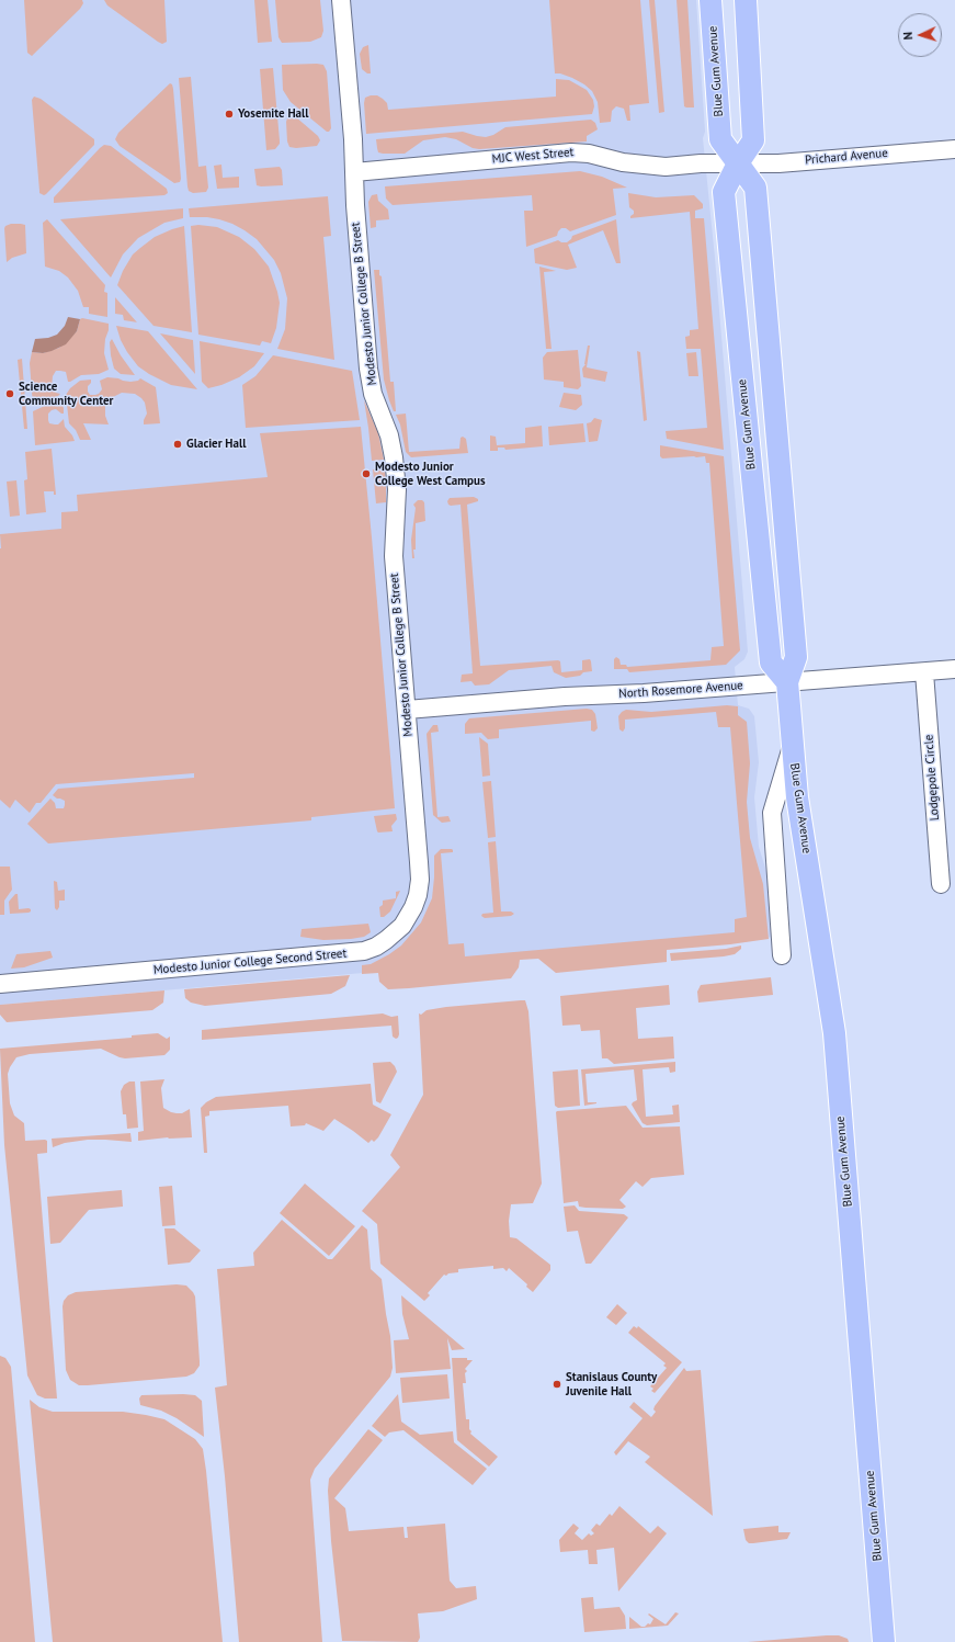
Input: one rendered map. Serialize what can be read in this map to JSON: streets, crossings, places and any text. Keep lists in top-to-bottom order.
{
  "streets": {
    "main road": ["Blue Gum Avenue"],
    "street": [
      "MJC West Street",
      "Prichard Avenue",
      "Modesto Junior College B Street",
      "North Rosemore Avenue",
      "Lodgepole Circle",
      "Modesto Junior College Second Street"
    ]
  },
  "crossings": [
    ["Blue Gum Avenue", "MJC West Street"],
    ["Blue Gum Avenue", "Prichard Avenue"],
    ["Blue Gum Avenue", "North Rosemore Avenue"],
    ["MJC West Street", "Prichard Avenue"],
    ["MJC West Street", "Modesto Junior College B Street"],
    ["Modesto Junior College B Street", "North Rosemore Avenue"],
    ["Modesto Junior College B Street", "Modesto Junior College Second Street"],
    ["North Rosemore Avenue", "Lodgepole Circle"]
  ],
  "places": [
    "Yosemite Hall",
    "Science Community Center",
    "Glacier Hall",
    "Modesto Junior College West Campus",
    "Stanislaus County Juvenile Hall"
  ],
  "north": "left"
}
